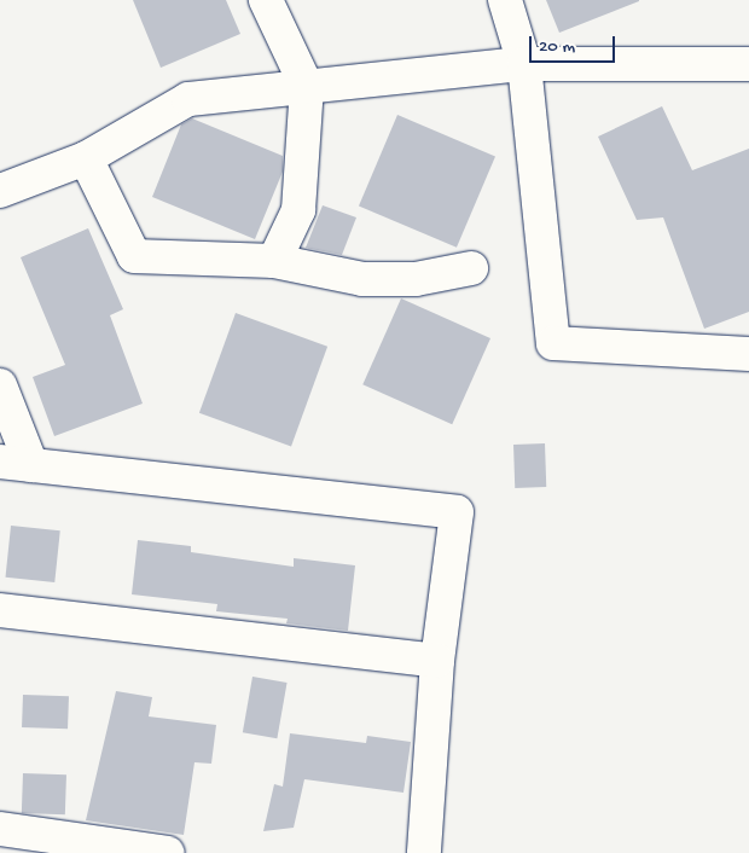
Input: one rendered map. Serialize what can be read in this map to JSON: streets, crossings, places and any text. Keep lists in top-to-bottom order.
{
  "scale_bar": "20 m"
}
